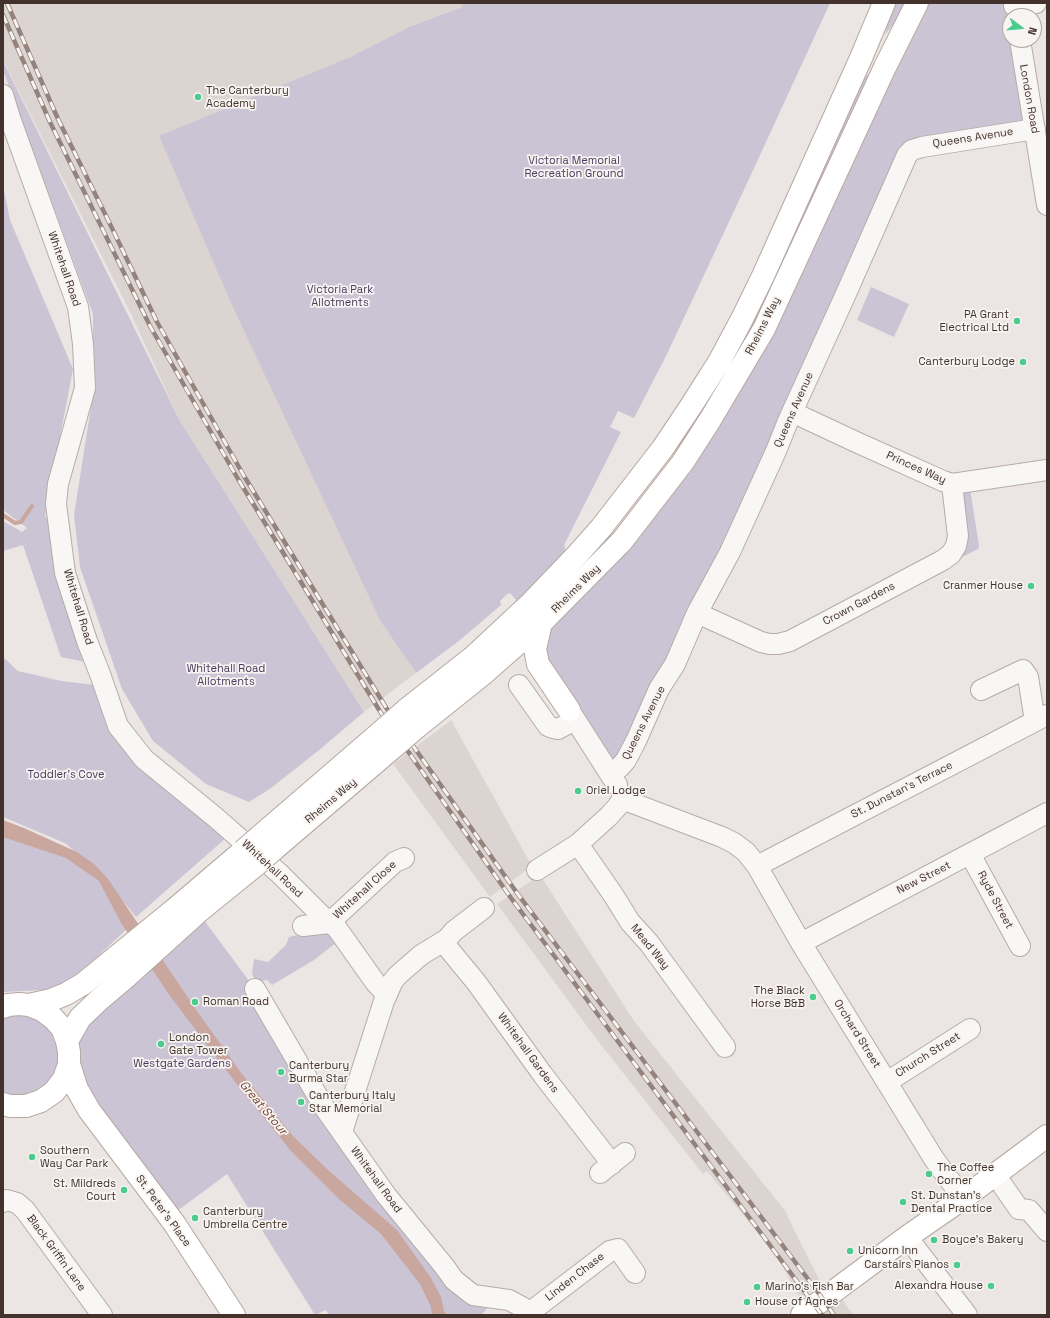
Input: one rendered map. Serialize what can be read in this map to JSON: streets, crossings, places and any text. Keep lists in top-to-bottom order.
{
  "streets": {
    "main road": ["Rheims Way", "St. Peter's Place"],
    "street": [
      "London Road",
      "Queens Avenue",
      "Whitehall Road",
      "Princes Way",
      "Crown Gardens",
      "St. Dunstan's Terrace",
      "New Street",
      "Whitehall Close",
      "Ryde Street",
      "Mead Way",
      "Orchard Street",
      "Whitehall Gardens",
      "Church Street",
      "Black Griffin Lane",
      "Linden Chase"
    ]
  },
  "crossings": [
    ["London Road", "Queens Avenue"],
    ["Queens Avenue", "Princes Way"],
    ["Queens Avenue", "Crown Gardens"],
    ["Whitehall Road", "Whitehall Close"],
    ["Whitehall Road", "Linden Chase"],
    ["Princes Way", "Crown Gardens"],
    ["St. Dunstan's Terrace", "Orchard Street"],
    ["New Street", "Ryde Street"],
    ["New Street", "Orchard Street"],
    ["Orchard Street", "Church Street"]
  ],
  "water": ["Great Stour"],
  "parks": [
    "Victoria Memorial Recreation Ground",
    "Victoria Park Allotments",
    "Whitehall Road Allotments",
    "Toddler's Cove",
    "Westgate Gardens"
  ],
  "places": [
    "The Canterbury Academy",
    "PA Grant Electrical Ltd",
    "Canterbury Lodge",
    "Cranmer House",
    "Oriel Lodge",
    "The Black Horse B&B",
    "Roman Road",
    "London Gate Tower",
    "Canterbury Burma Star",
    "Canterbury Italy Star Memorial",
    "Southern Way Car Park",
    "The Coffee Corner",
    "St. Mildreds Court",
    "St. Dunstan's Dental Practice",
    "Canterbury Umbrella Centre",
    "Boyce's Bakery",
    "Unicorn Inn",
    "Carstairs Pianos",
    "Alexandra House",
    "Marino's Fish Bar",
    "House of Agnes"
  ],
  "north": "right"
}
